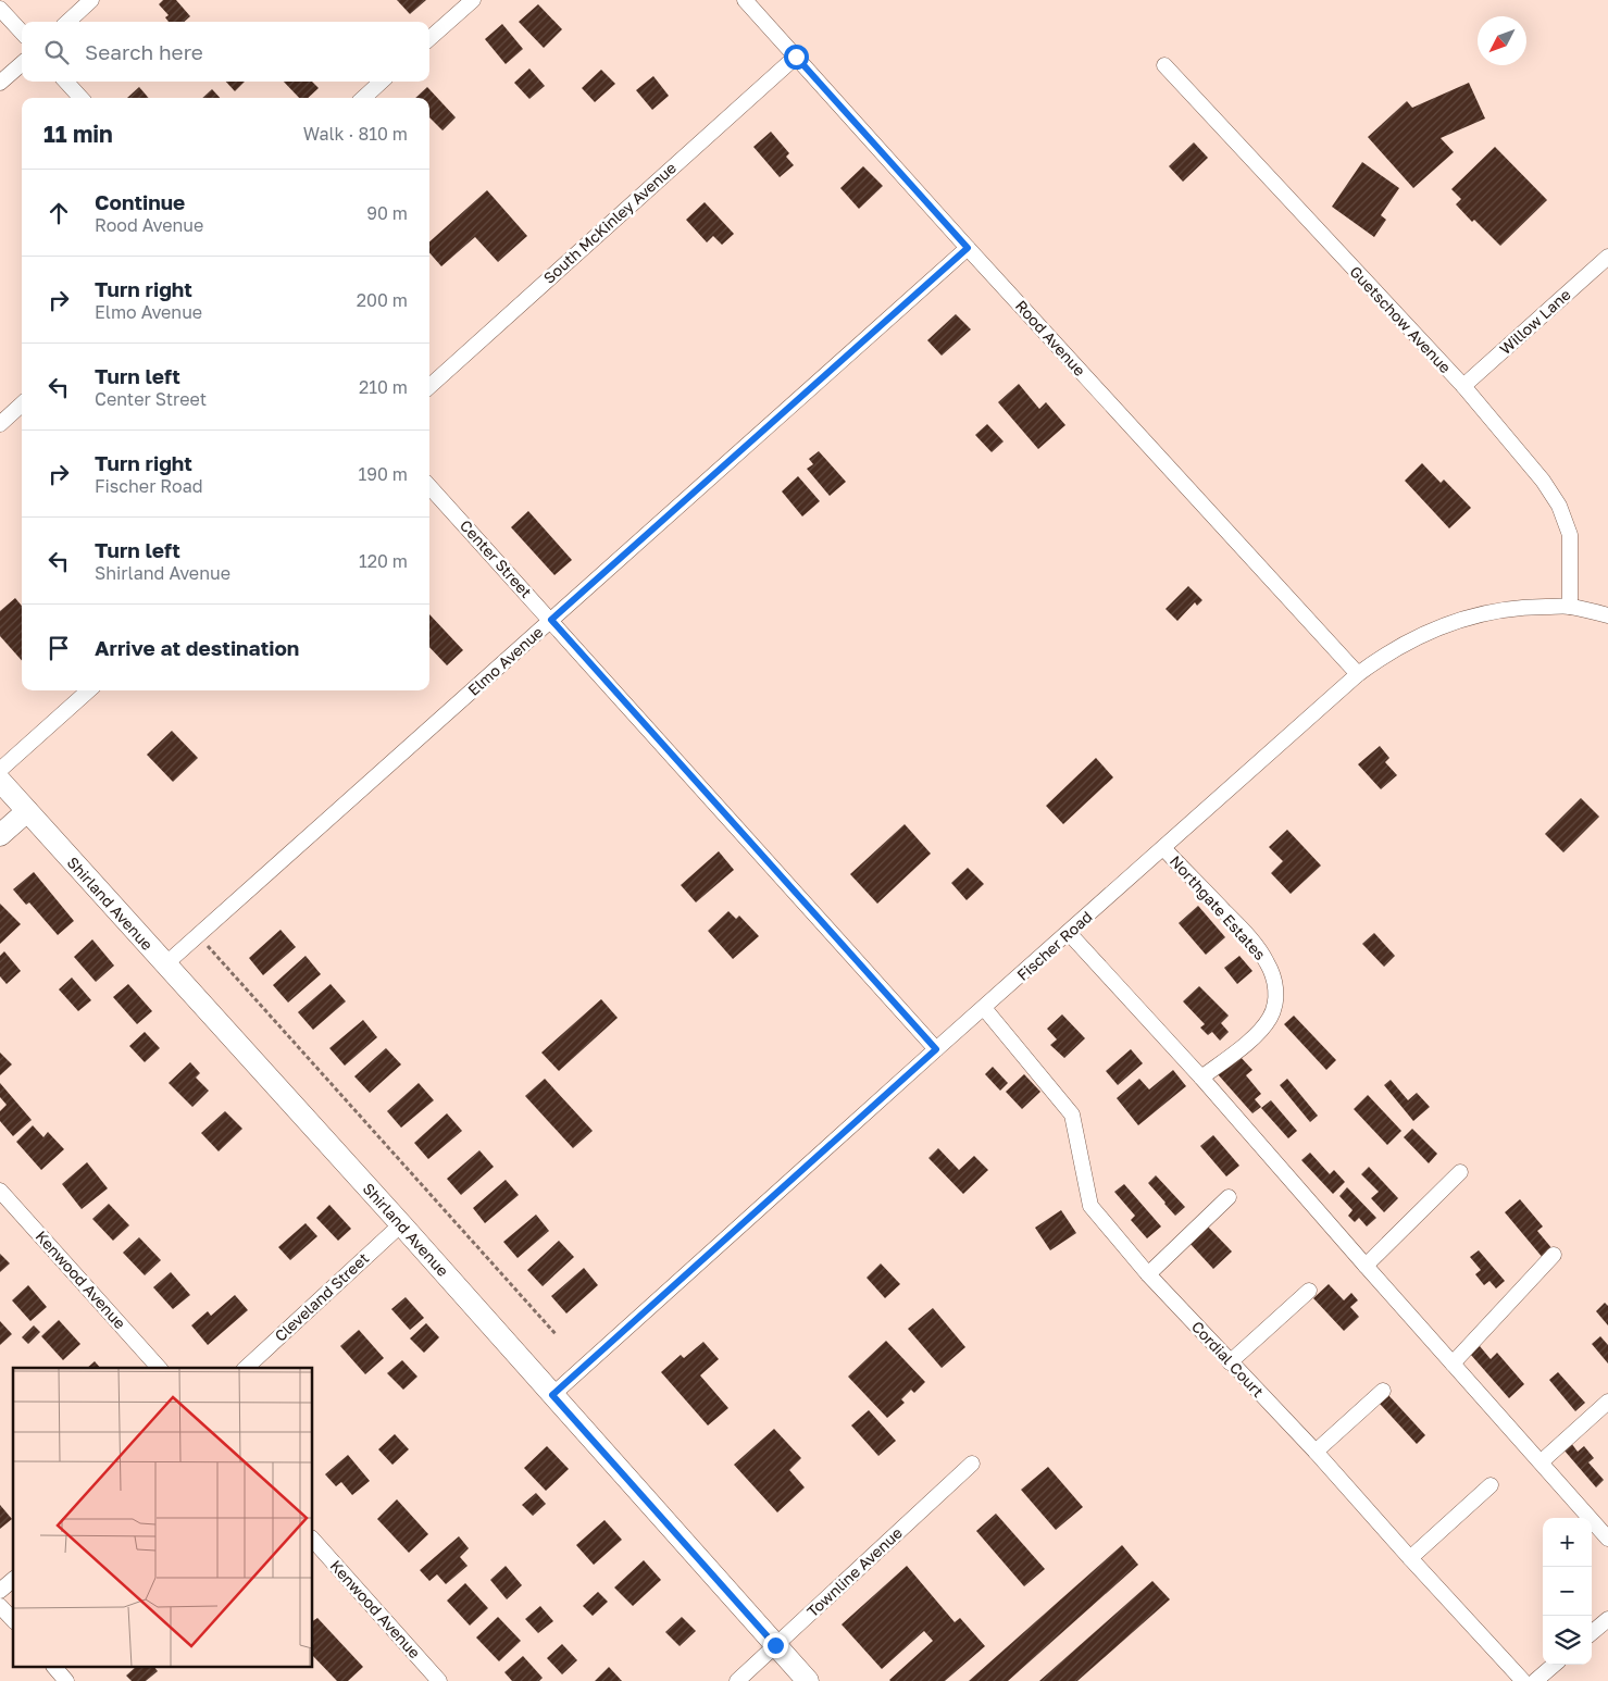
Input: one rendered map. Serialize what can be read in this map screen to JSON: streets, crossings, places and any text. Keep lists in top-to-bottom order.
{
  "streets": {
    "street": [
      "South McKinley Avenue",
      "Guetschow Avenue",
      "Willow Lane",
      "Rood Avenue",
      "Center Street",
      "Elmo Avenue",
      "Shirland Avenue",
      "Northgate Estates",
      "Fischer Road",
      "Kenwood Avenue",
      "Cleveland Street",
      "Cordial Court",
      "Townline Avenue"
    ]
  },
  "crossings": [
    ["South McKinley Avenue", "Rood Avenue"],
    ["Guetschow Avenue", "Willow Lane"],
    ["Guetschow Avenue", "Fischer Road"],
    ["Rood Avenue", "Elmo Avenue"],
    ["Rood Avenue", "Fischer Road"],
    ["Center Street", "Elmo Avenue"],
    ["Center Street", "Fischer Road"],
    ["Elmo Avenue", "Shirland Avenue"],
    ["Shirland Avenue", "Fischer Road"],
    ["Shirland Avenue", "Cleveland Street"],
    ["Shirland Avenue", "Townline Avenue"],
    ["Northgate Estates", "Fischer Road"],
    ["Fischer Road", "Cordial Court"]
  ],
  "north": "bottom left",
  "page": {
    "search": "Search here",
    "heading": ["11 min", "Walk · 810 m"],
    "list": [
      ["Continue", "Rood Avenue", "90 m"],
      ["Turn right", "Elmo Avenue", "200 m"],
      ["Turn left", "Center Street", "210 m"],
      ["Turn right", "Fischer Road", "190 m"],
      ["Turn left", "Shirland Avenue", "120 m"],
      "Arrive at destination"
    ],
    "map_buttons": ["+", "−"]
  }
}
